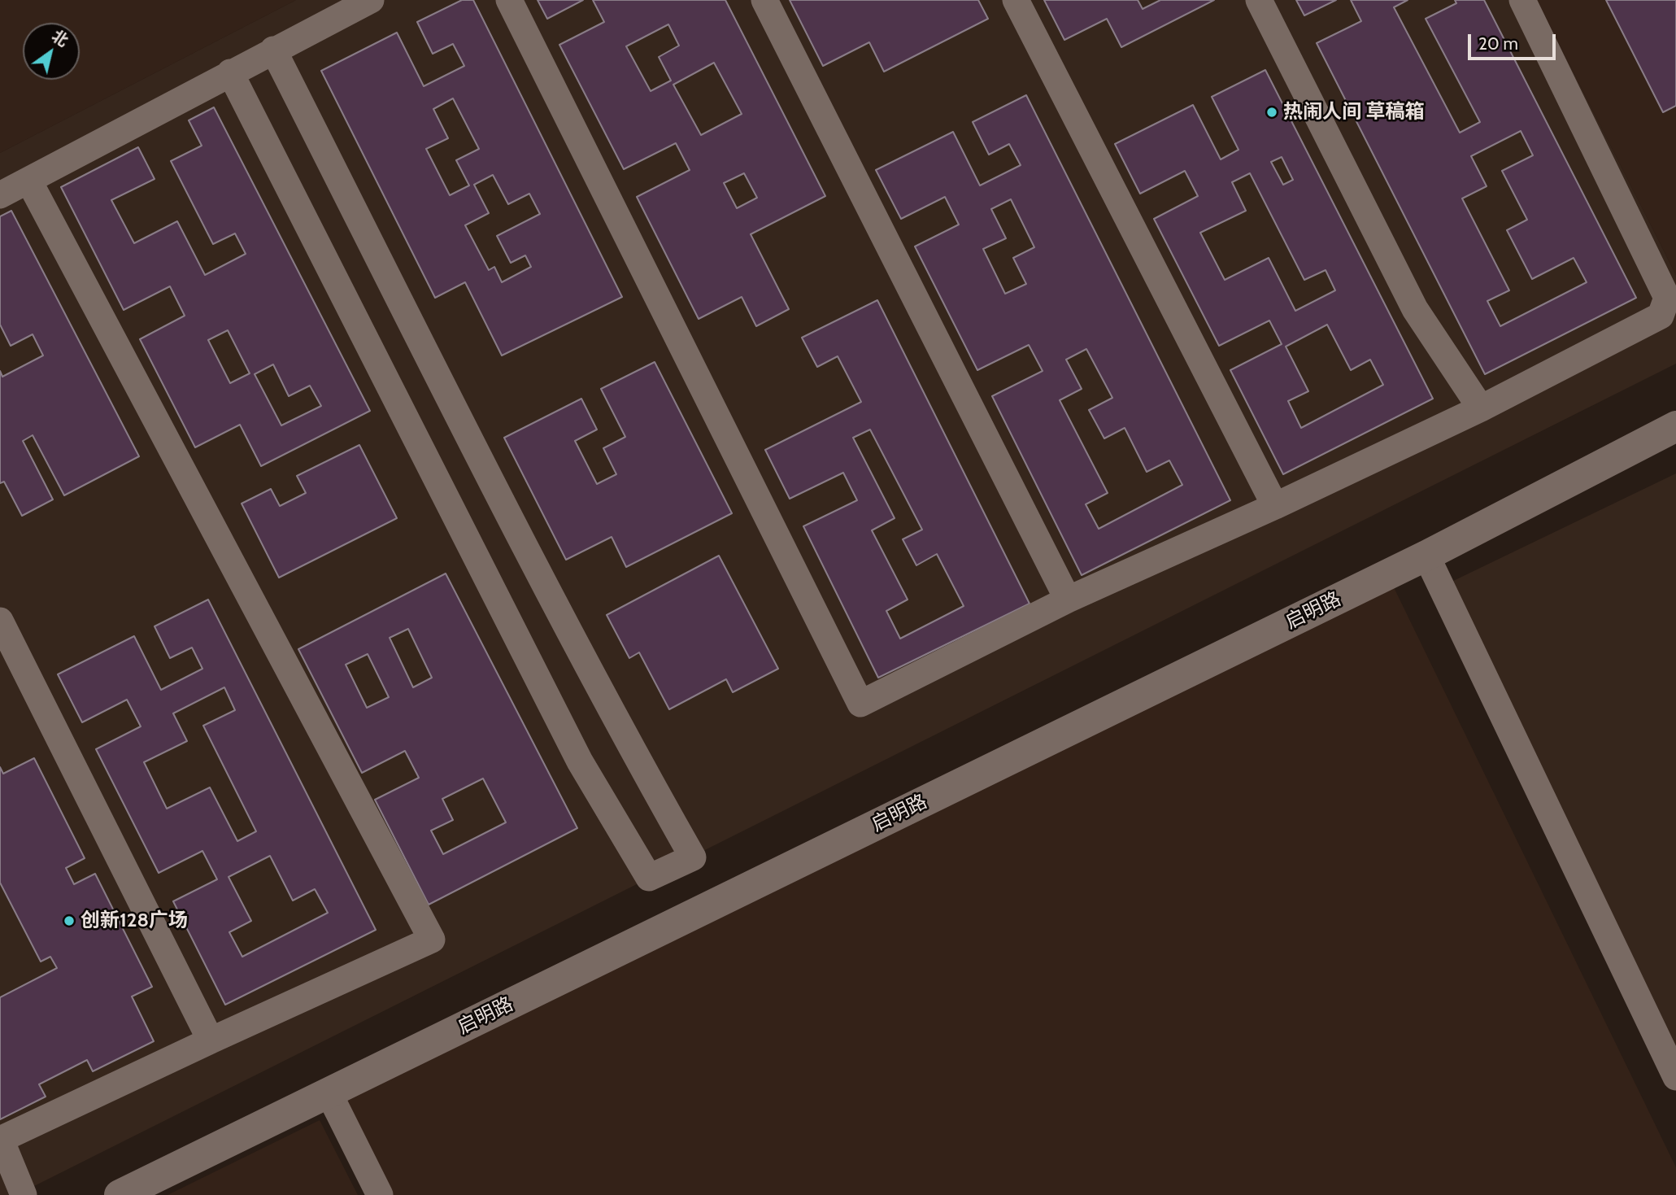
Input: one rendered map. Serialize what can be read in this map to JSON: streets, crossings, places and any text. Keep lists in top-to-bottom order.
{
  "streets": {
    "street": ["启明路"]
  },
  "places": ["热闹人间 草稿箱", "创新128广场"],
  "scale_bar": "20 m",
  "north": "top right"
}
